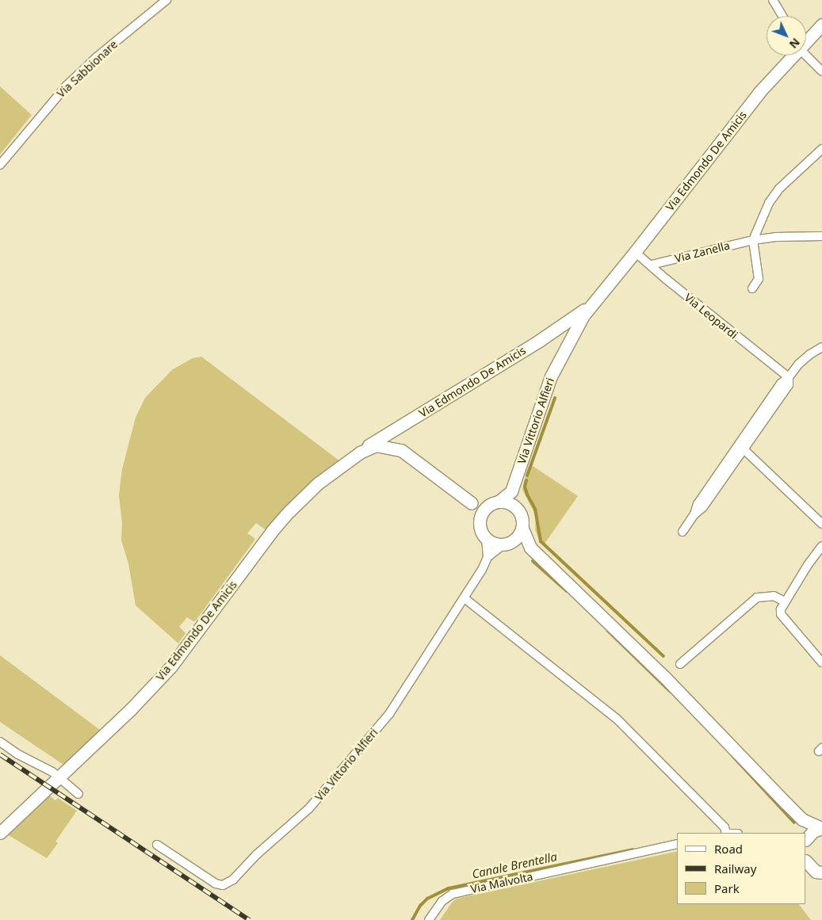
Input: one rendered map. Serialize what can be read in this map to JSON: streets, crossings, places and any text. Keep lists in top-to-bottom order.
{
  "streets": {
    "street": [
      "Via Sabbionare",
      "Via Edmondo De Amicis",
      "Via Zanella",
      "Via Leopardi",
      "Via Vittorio Alfieri",
      "Via Malvolta"
    ]
  },
  "crossings": [
    ["Via Edmondo De Amicis", "Via Leopardi"],
    ["Via Edmondo De Amicis", "Via Vittorio Alfieri"],
    ["Via Zanella", "Via Leopardi"]
  ],
  "water": ["Canale Brentella"],
  "legend": ["Road", "Railway", "Park"],
  "north": "bottom right"
}
